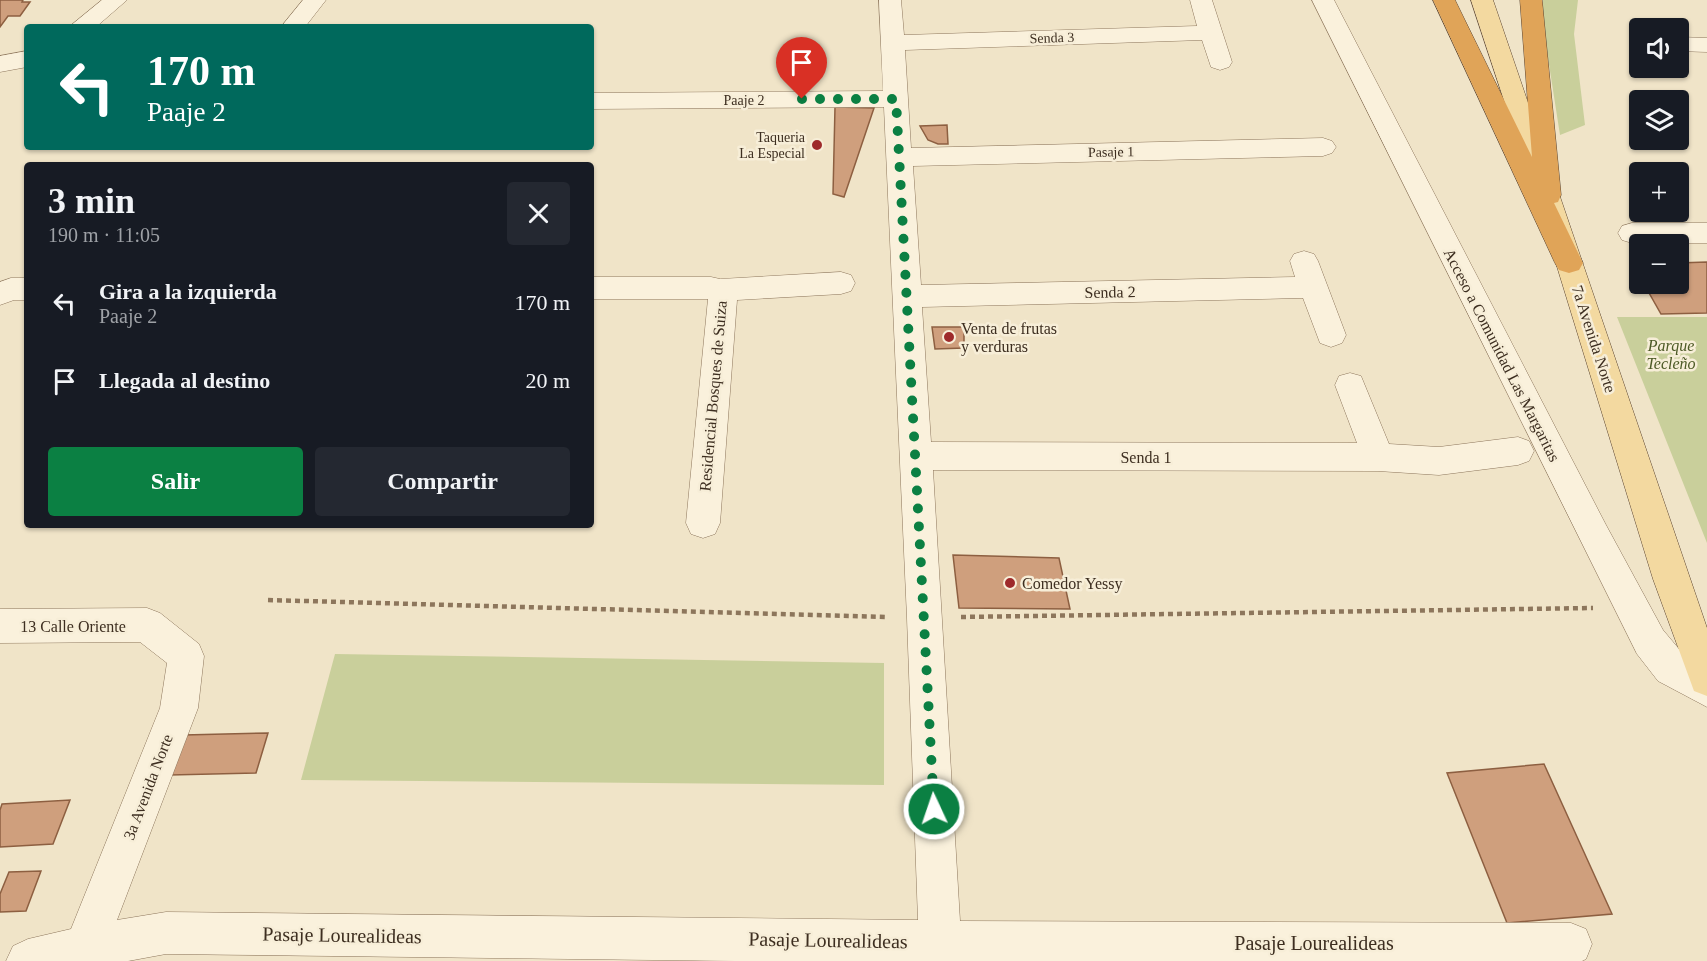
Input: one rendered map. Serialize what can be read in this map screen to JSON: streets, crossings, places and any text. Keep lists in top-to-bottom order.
{
  "streets": {
    "main road": ["7a Avenida Norte"],
    "street": [
      "Senda 3",
      "Paaje 2",
      "Pasaje 1",
      "Senda 2",
      "Acceso a Comunidad Las Margaritas",
      "Residencial Bosques de Suiza",
      "Senda 1",
      "13 Calle Oriente",
      "3a Avenida Norte",
      "Pasaje Lourealideas"
    ]
  },
  "crossings": [
    ["13 Calle Oriente", "3a Avenida Norte"],
    ["3a Avenida Norte", "Pasaje Lourealideas"]
  ],
  "parks": ["Parque Tecleño"],
  "places": ["Taqueria La Especial", "Venta de frutas y verduras", "Comedor Yessy"],
  "page": {
    "map_buttons": ["+", "−"],
    "turn": ["170 m", "Paaje 2"],
    "heading": ["3 min", "190 m · 11:05"],
    "list": [
      {
        "name": "Gira a la izquierda",
        "note": "Paaje 2",
        "value": "170 m"
      },
      {
        "name": "Llegada al destino",
        "value": "20 m"
      }
    ],
    "buttons": ["Salir", "Compartir"]
  }
}
